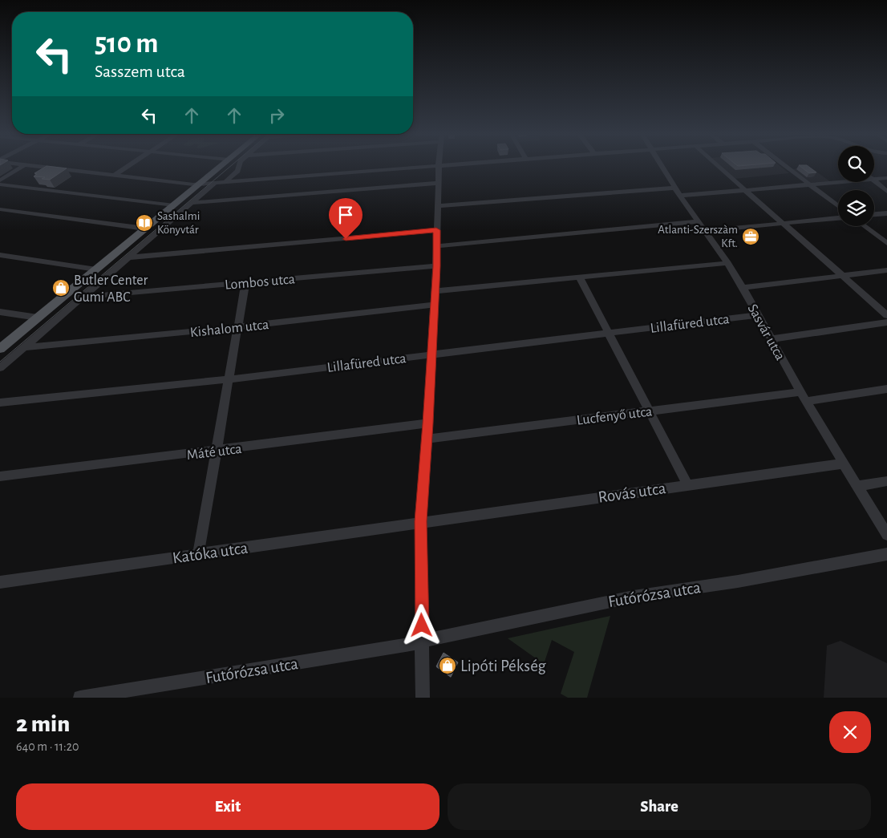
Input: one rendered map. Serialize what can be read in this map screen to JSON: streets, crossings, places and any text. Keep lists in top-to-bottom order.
{
  "streets": {
    "street": [
      "Lombos utca",
      "Lillafüred utca",
      "Kishalom utca",
      "Sasvár utca",
      "Lucfenyő utca",
      "Máté utca",
      "Rovás utca",
      "Katóka utca",
      "Futórózsa utca"
    ]
  },
  "crossings": [
    ["Lillafüred utca", "Sasvár utca"],
    ["Sasvár utca", "Lucfenyő utca"],
    ["Sasvár utca", "Rovás utca"],
    ["Rovás utca", "Katóka utca"]
  ],
  "places": {
    "library": ["Sashalmi Könyvtár"],
    "office": ["Atlanti-Szerszàm Kft."],
    "shop": ["Butler Center Gumi ABC", "Lipóti Pékség"]
  },
  "page": {
    "turn": ["510 m", "Sasszem utca"],
    "heading": ["2 min", "640 m · 11:20"],
    "buttons": ["Exit", "Share"]
  }
}
